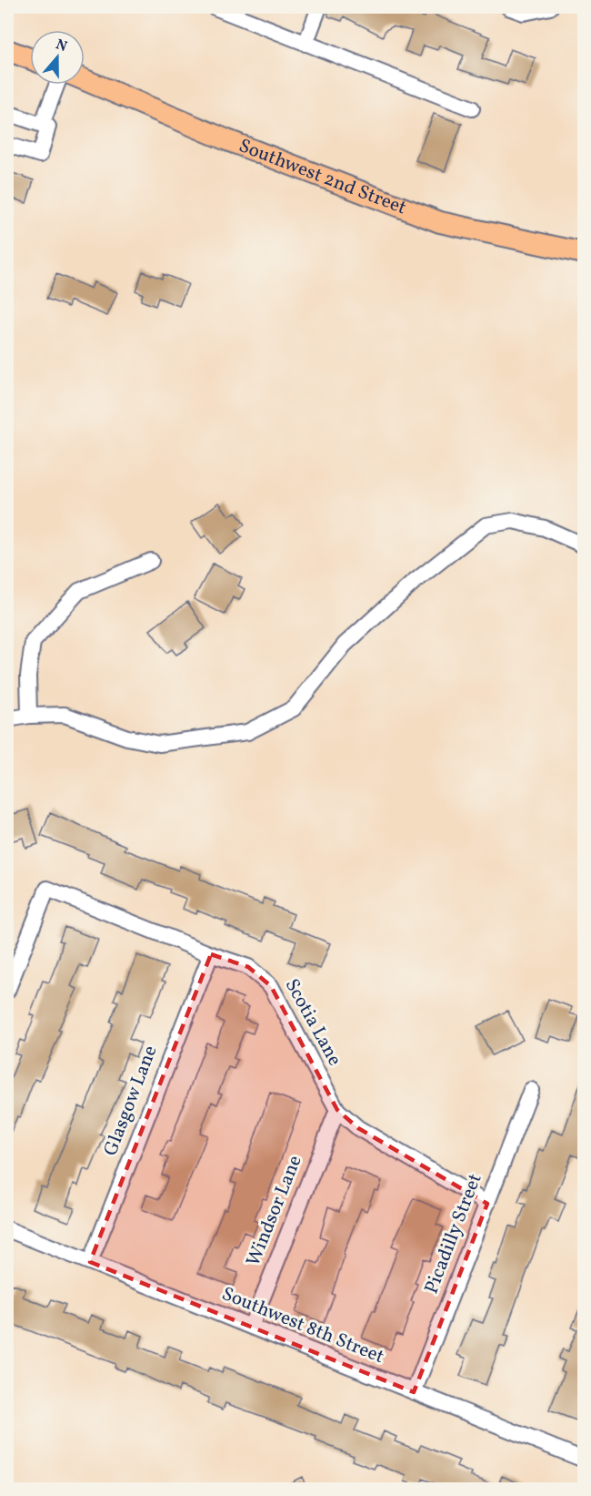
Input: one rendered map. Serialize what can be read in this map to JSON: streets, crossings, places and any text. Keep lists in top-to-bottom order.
{
  "streets": {
    "main road": ["Southwest 2nd Street"],
    "street": [
      "Scotia Lane",
      "Glasgow Lane",
      "Windsor Lane",
      "Picadilly Street",
      "Southwest 8th Street"
    ]
  },
  "crossings": [
    ["Scotia Lane", "Glasgow Lane"],
    ["Scotia Lane", "Windsor Lane"],
    ["Scotia Lane", "Picadilly Street"],
    ["Glasgow Lane", "Southwest 8th Street"],
    ["Windsor Lane", "Southwest 8th Street"],
    ["Picadilly Street", "Southwest 8th Street"]
  ],
  "north": "top"
}
